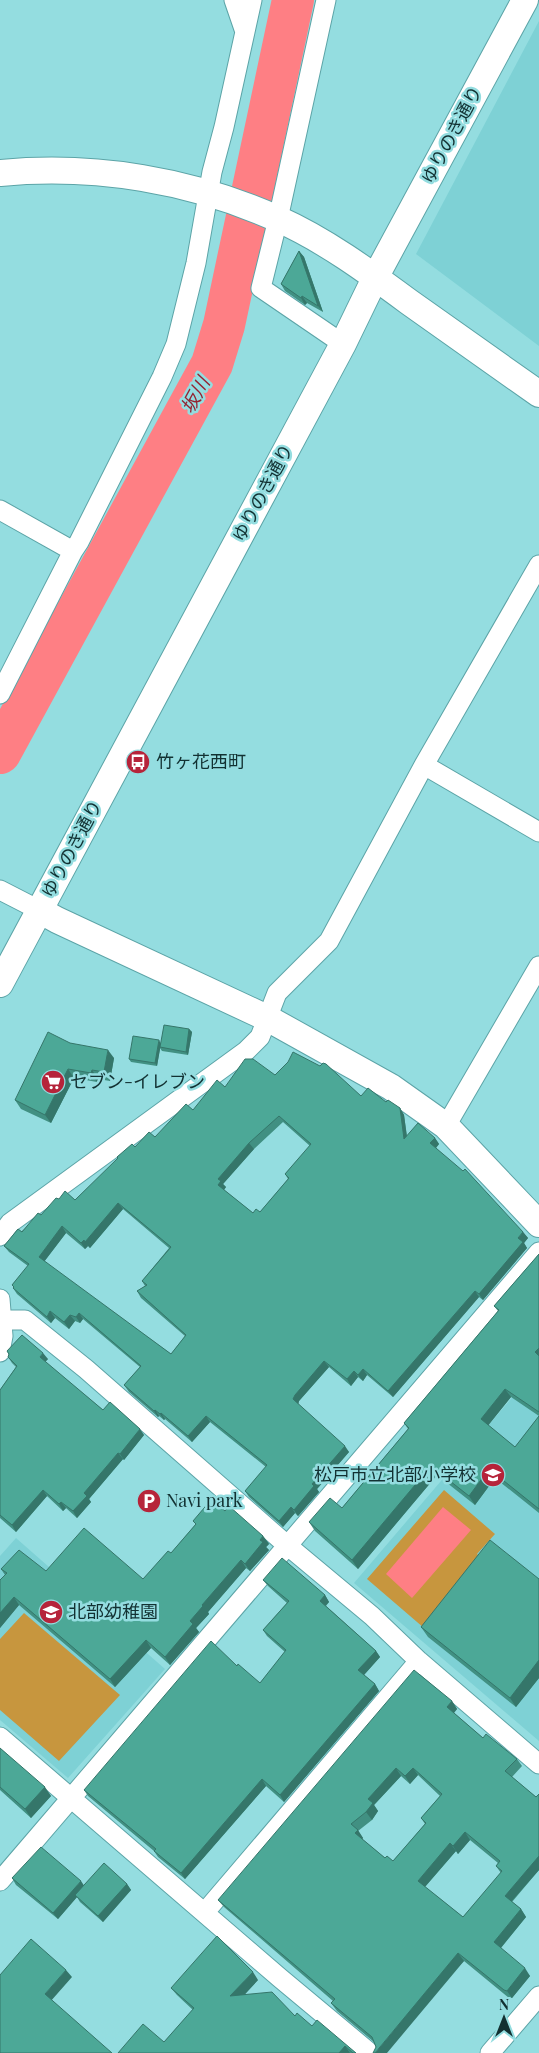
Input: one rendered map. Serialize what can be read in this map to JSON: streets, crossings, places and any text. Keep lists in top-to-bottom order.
{
  "streets": {
    "street": ["ゆりのき通り"]
  },
  "water": ["坂川"],
  "places": {
    "bus stop": ["竹ヶ花西町"],
    "supermarket": ["セブン-イレブン"],
    "school or university": ["松戸市立北部小学校", "北部幼稚園"],
    "parking": ["Navi park"]
  },
  "north": "top"
}
